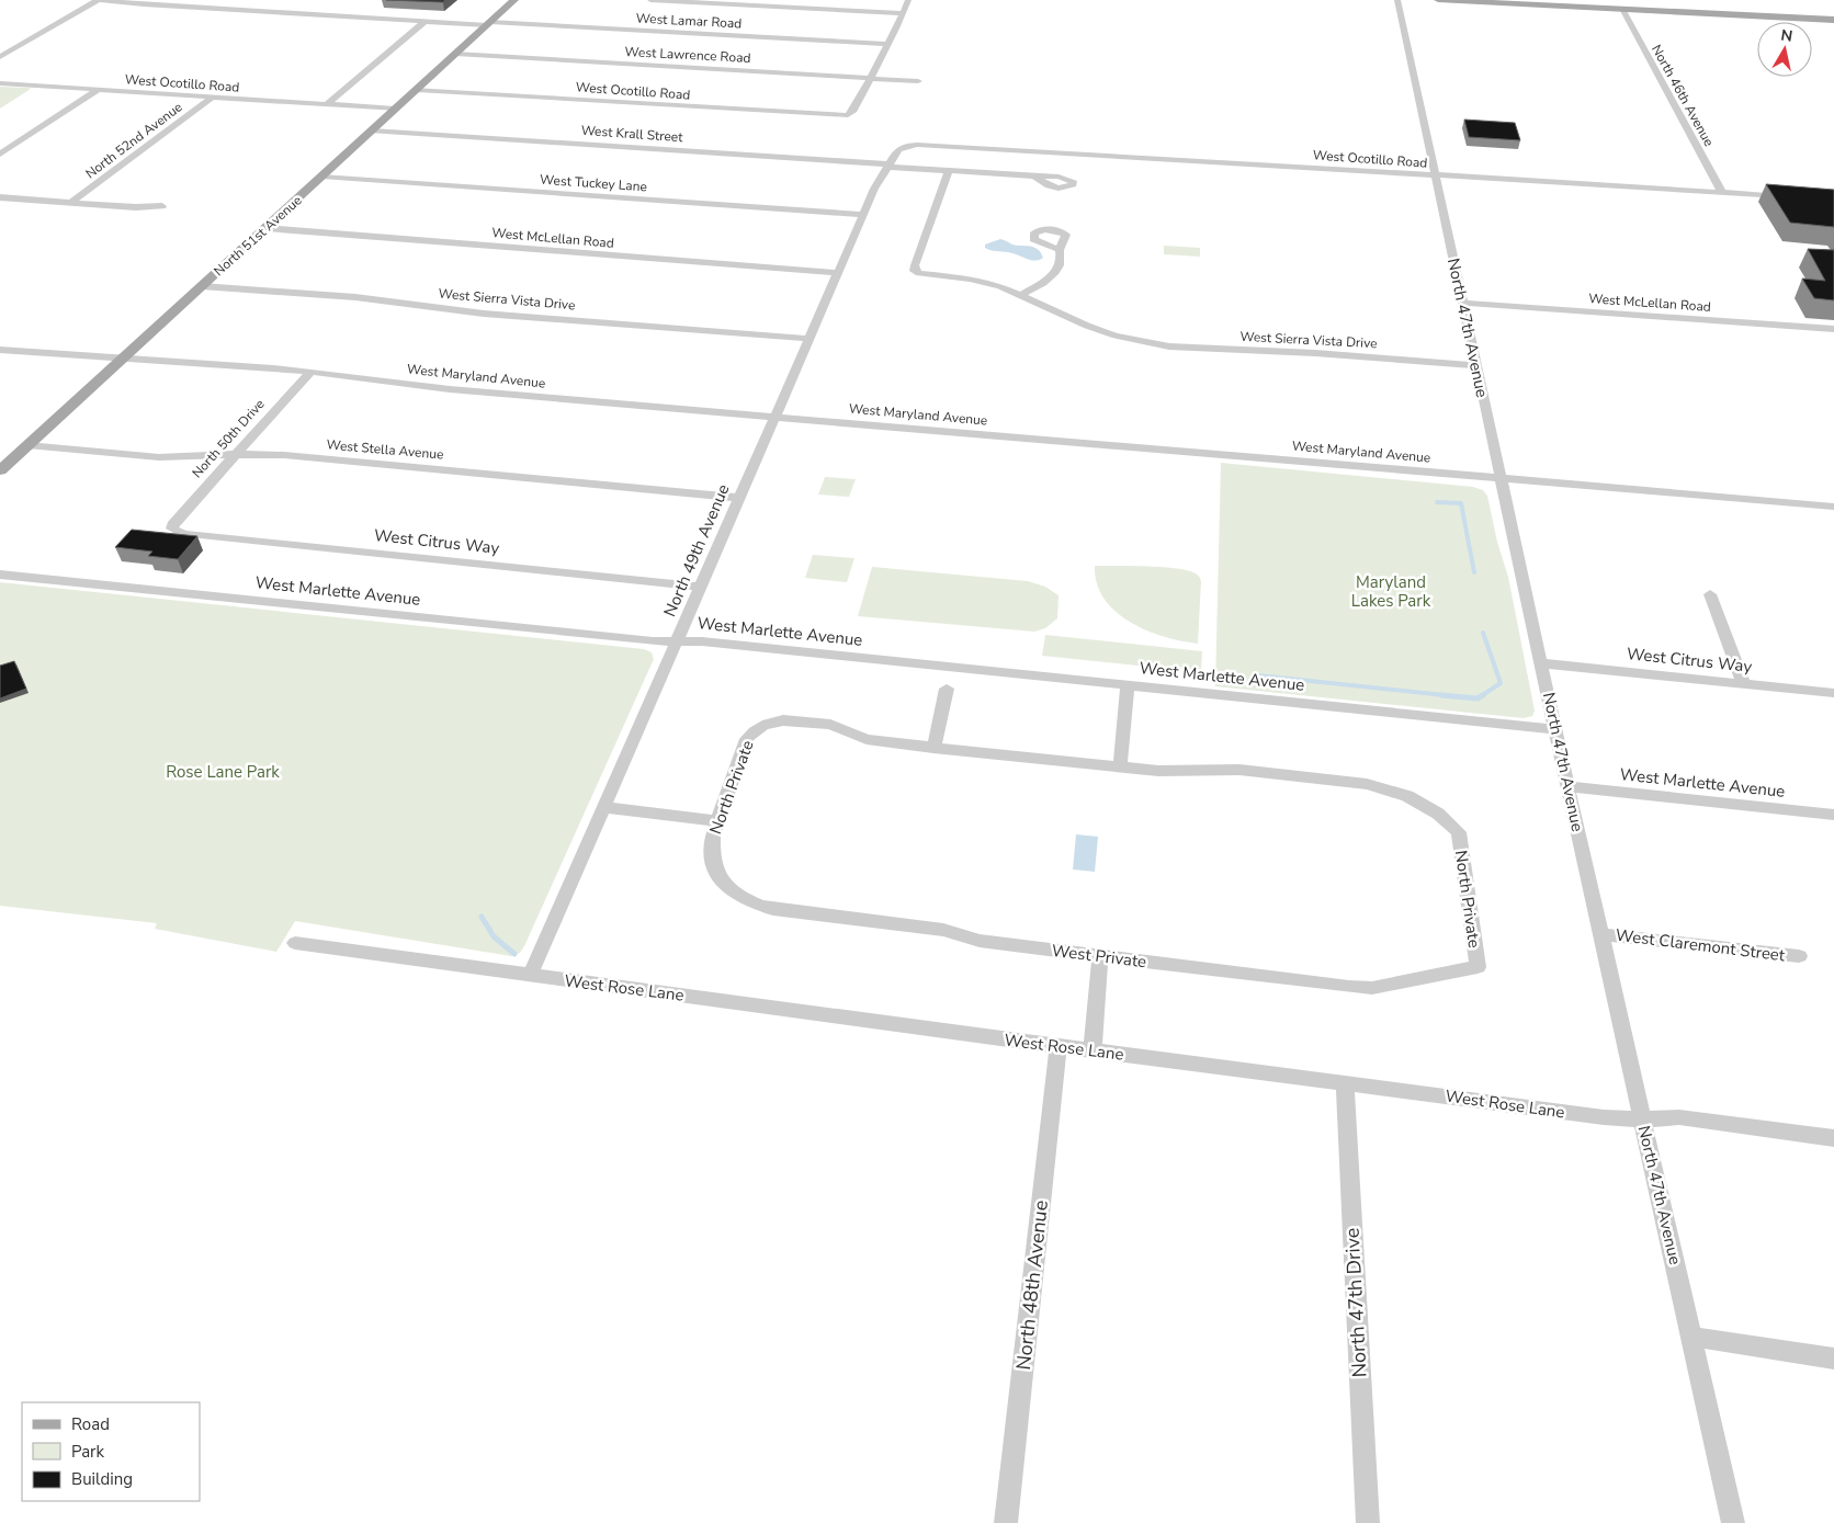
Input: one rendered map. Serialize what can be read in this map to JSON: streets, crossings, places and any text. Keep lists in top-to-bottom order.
{
  "streets": {
    "main road": ["North 51st Avenue"],
    "street": [
      "West Lamar Road",
      "West Lawrence Road",
      "West Ocotillo Road",
      "North 46th Avenue",
      "West Krall Street",
      "North 52nd Avenue",
      "West Tuckey Lane",
      "West McLellan Road",
      "West Sierra Vista Drive",
      "North 47th Avenue",
      "West Maryland Avenue",
      "North 50th Drive",
      "West Stella Avenue",
      "West Citrus Way",
      "North 49th Avenue",
      "West Marlette Avenue",
      "North Private",
      "West Claremont Street",
      "West Private",
      "West Rose Lane",
      "North 48th Avenue",
      "North 47th Drive"
    ]
  },
  "crossings": [
    ["West Lamar Road", "North 51st Avenue"],
    ["West Lawrence Road", "West Ocotillo Road"],
    ["West Lawrence Road", "North 51st Avenue"],
    ["West Ocotillo Road", "North 46th Avenue"],
    ["West Ocotillo Road", "North 52nd Avenue"],
    ["West Ocotillo Road", "North 51st Avenue"],
    ["West Ocotillo Road", "North 47th Avenue"],
    ["West Ocotillo Road", "North 49th Avenue"],
    ["West Krall Street", "North 51st Avenue"],
    ["West Krall Street", "West Sierra Vista Drive"],
    ["West Krall Street", "North 49th Avenue"],
    ["West Tuckey Lane", "North 51st Avenue"],
    ["West Tuckey Lane", "North 49th Avenue"],
    ["North 51st Avenue", "West McLellan Road"],
    ["North 51st Avenue", "West Sierra Vista Drive"],
    ["North 51st Avenue", "West Maryland Avenue"],
    ["North 51st Avenue", "West Stella Avenue"],
    ["West McLellan Road", "North 47th Avenue"],
    ["West McLellan Road", "North 49th Avenue"],
    ["West Sierra Vista Drive", "North 47th Avenue"],
    ["West Sierra Vista Drive", "North 49th Avenue"],
    ["North 47th Avenue", "West Maryland Avenue"],
    ["North 47th Avenue", "West Citrus Way"],
    ["North 47th Avenue", "West Marlette Avenue"],
    ["North 47th Avenue", "West Claremont Street"],
    ["North 47th Avenue", "West Rose Lane"],
    ["West Maryland Avenue", "North 50th Drive"],
    ["West Maryland Avenue", "North 49th Avenue"],
    ["North 50th Drive", "West Stella Avenue"],
    ["North 50th Drive", "West Citrus Way"],
    ["West Stella Avenue", "North 49th Avenue"],
    ["West Citrus Way", "North 49th Avenue"],
    ["North 49th Avenue", "West Marlette Avenue"],
    ["North 49th Avenue", "West Rose Lane"],
    ["North Private", "West Private"],
    ["West Rose Lane", "North 48th Avenue"],
    ["West Rose Lane", "North 47th Drive"]
  ],
  "parks": ["Maryland Lakes Park", "Rose Lane Park"],
  "legend": ["Road", "Park", "Building"],
  "north": "top"
}
